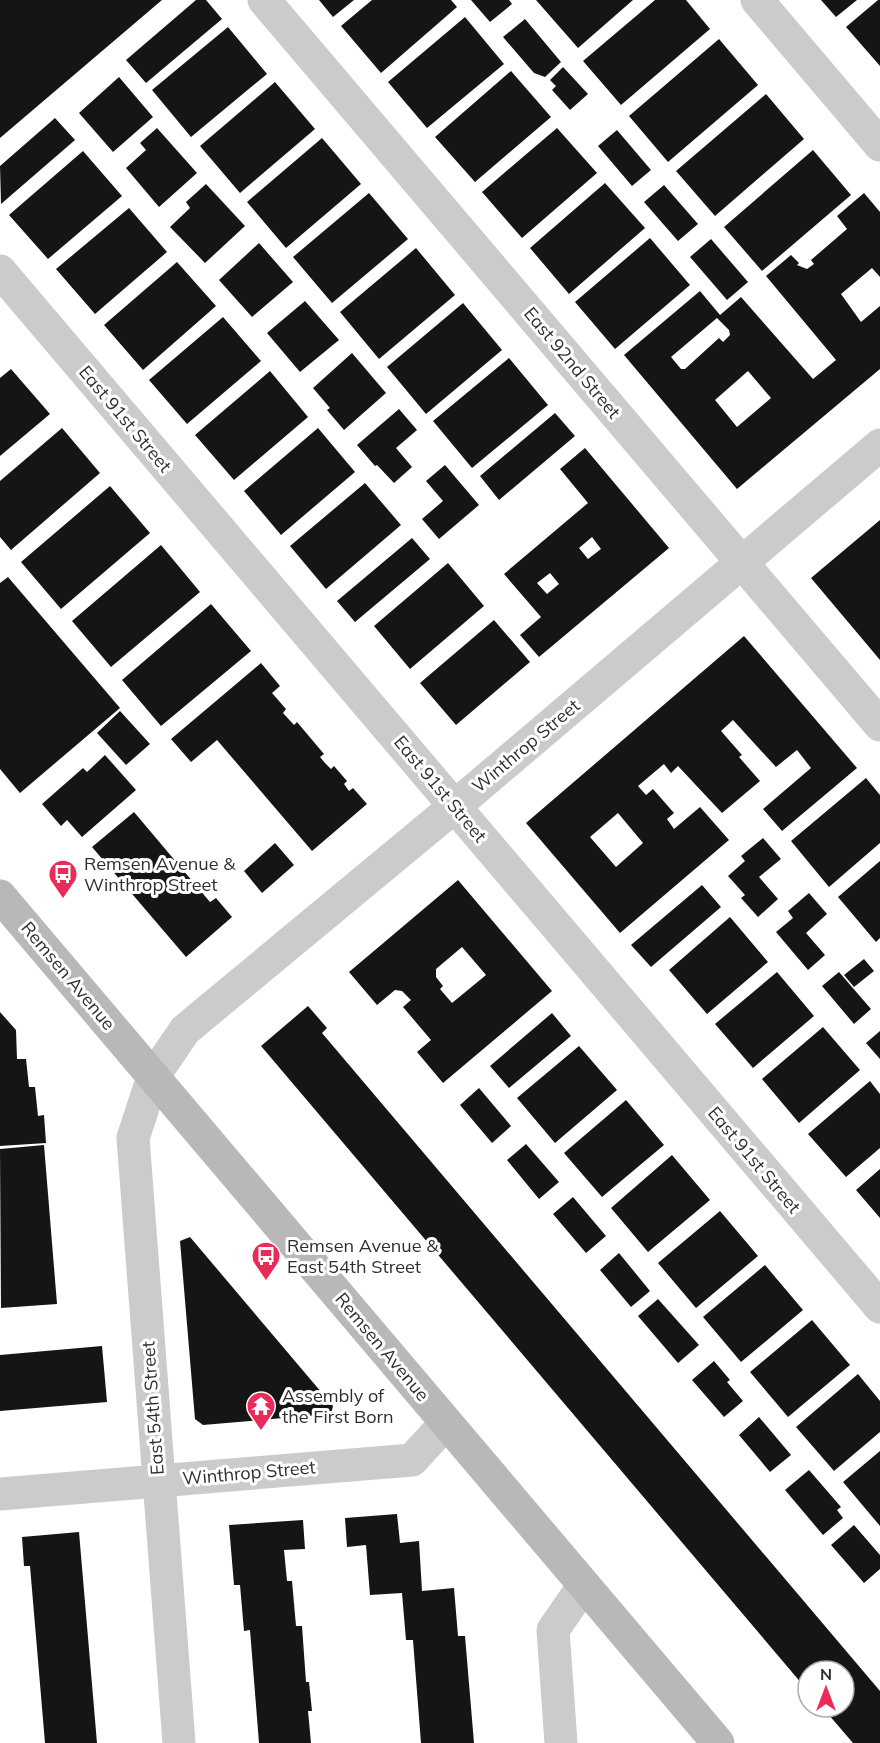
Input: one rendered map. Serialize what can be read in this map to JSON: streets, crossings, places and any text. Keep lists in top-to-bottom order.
{
  "streets": {
    "main road": ["Remsen Avenue"],
    "street": [
      "East 92nd Street",
      "East 91st Street",
      "Winthrop Street",
      "East 54th Street"
    ]
  },
  "crossings": [
    ["East 92nd Street", "Winthrop Street"],
    ["East 91st Street", "Winthrop Street"],
    ["Winthrop Street", "Remsen Avenue"],
    ["Winthrop Street", "East 54th Street"],
    ["Remsen Avenue", "East 54th Street"]
  ],
  "places": {
    "bus stop": ["Remsen Avenue & Winthrop Street", "Remsen Avenue & East 54th Street"],
    "temple": ["Assembly of the First Born"]
  },
  "north": "top"
}
